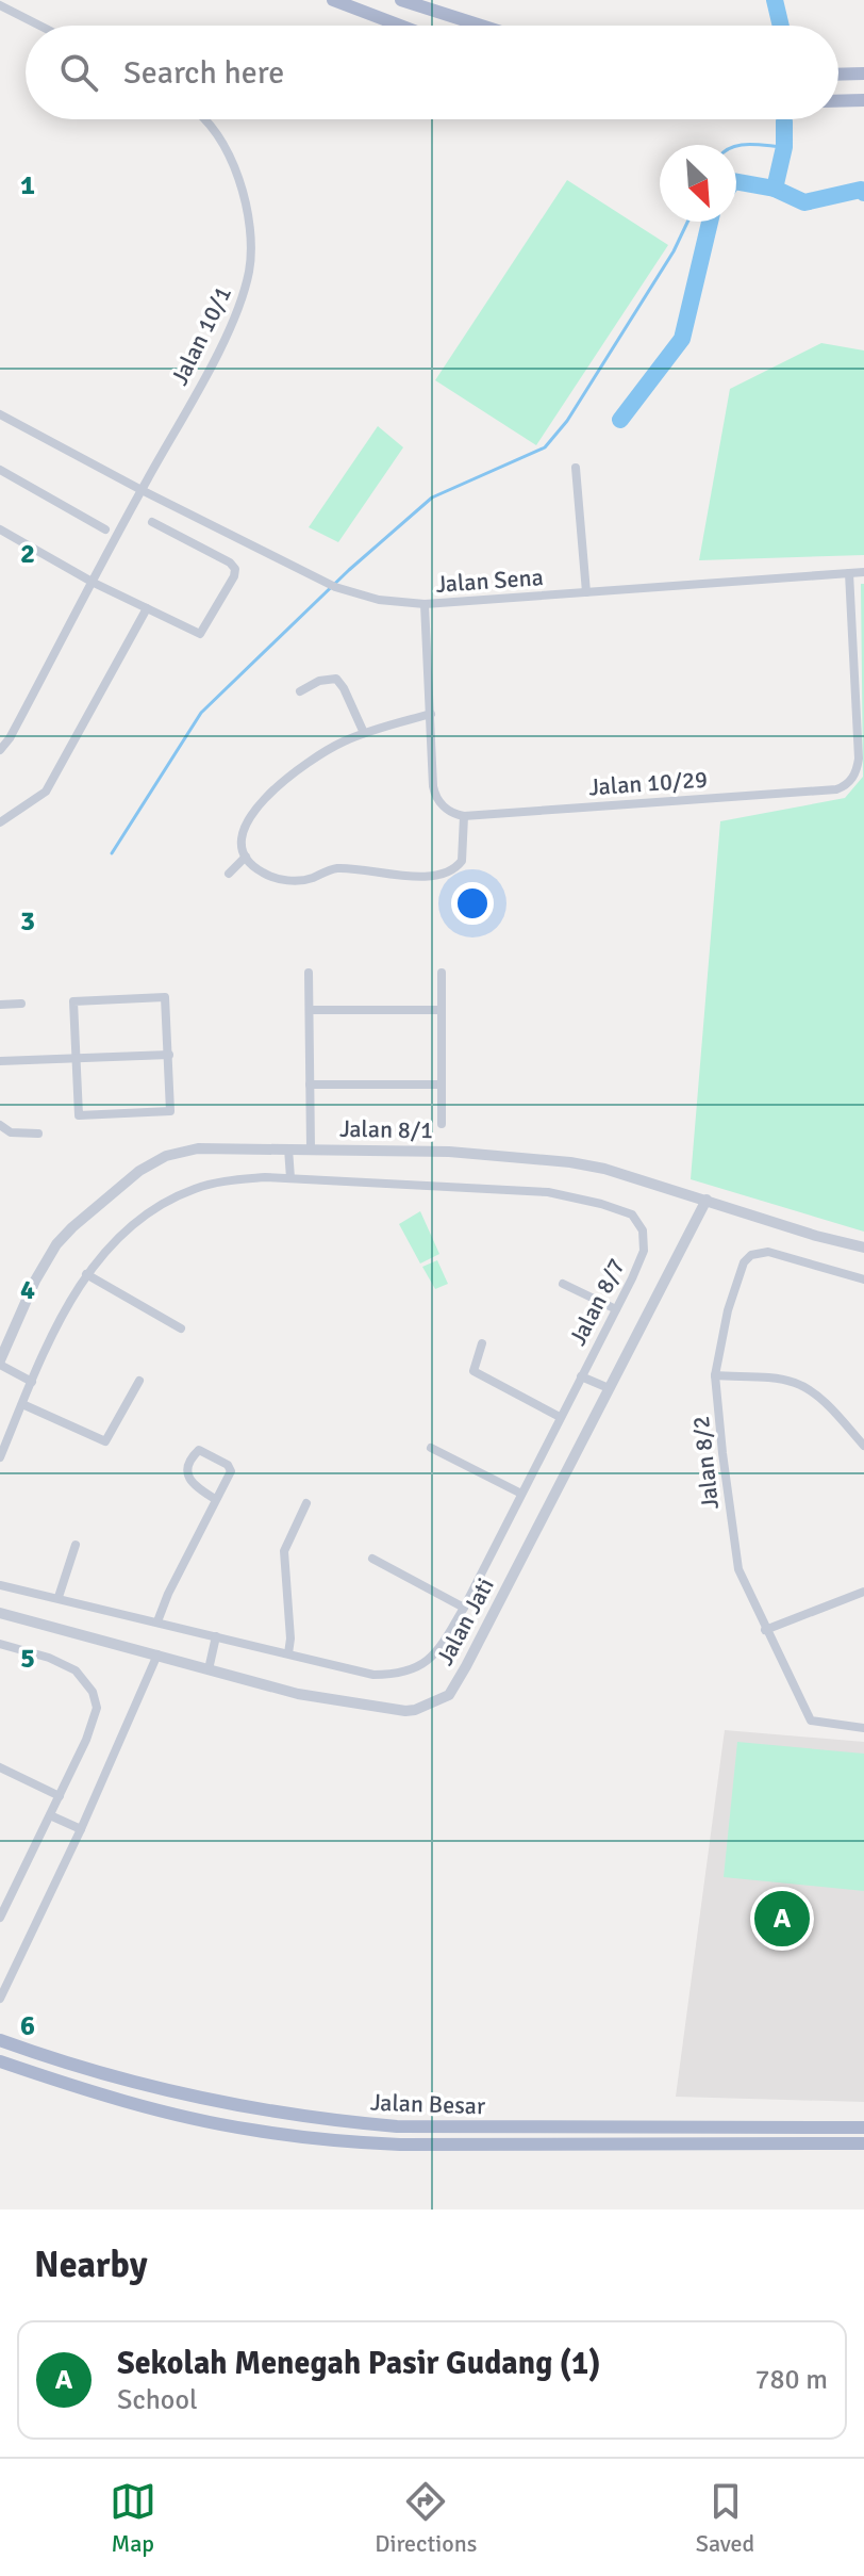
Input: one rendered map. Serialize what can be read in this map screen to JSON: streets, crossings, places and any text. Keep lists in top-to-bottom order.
{
  "streets": {
    "main road": ["Jalan Besar"],
    "street": [
      "Jalan 10/1",
      "Jalan Sena",
      "Jalan 10/29",
      "Jalan 8/1",
      "Jalan 8/7",
      "Jalan 8/2",
      "Jalan Jati"
    ]
  },
  "crossings": [
    ["Jalan 10/1", "Jalan Sena"],
    ["Jalan Sena", "Jalan 10/29"],
    ["Jalan 8/1", "Jalan Jati"]
  ],
  "north": "bottom right",
  "page": {
    "search": "Search here",
    "pins": "A",
    "heading": "Nearby",
    "list": [
      {
        "mark": "A",
        "name": "Sekolah Menegah Pasir Gudang (1)",
        "note": "School",
        "value": "780 m"
      }
    ],
    "nav": ["Map", "Directions", "Saved"]
  },
  "grid": {
    "rows": [
      "1",
      "2",
      "3",
      "4",
      "5",
      "6"
    ]
  }
}
